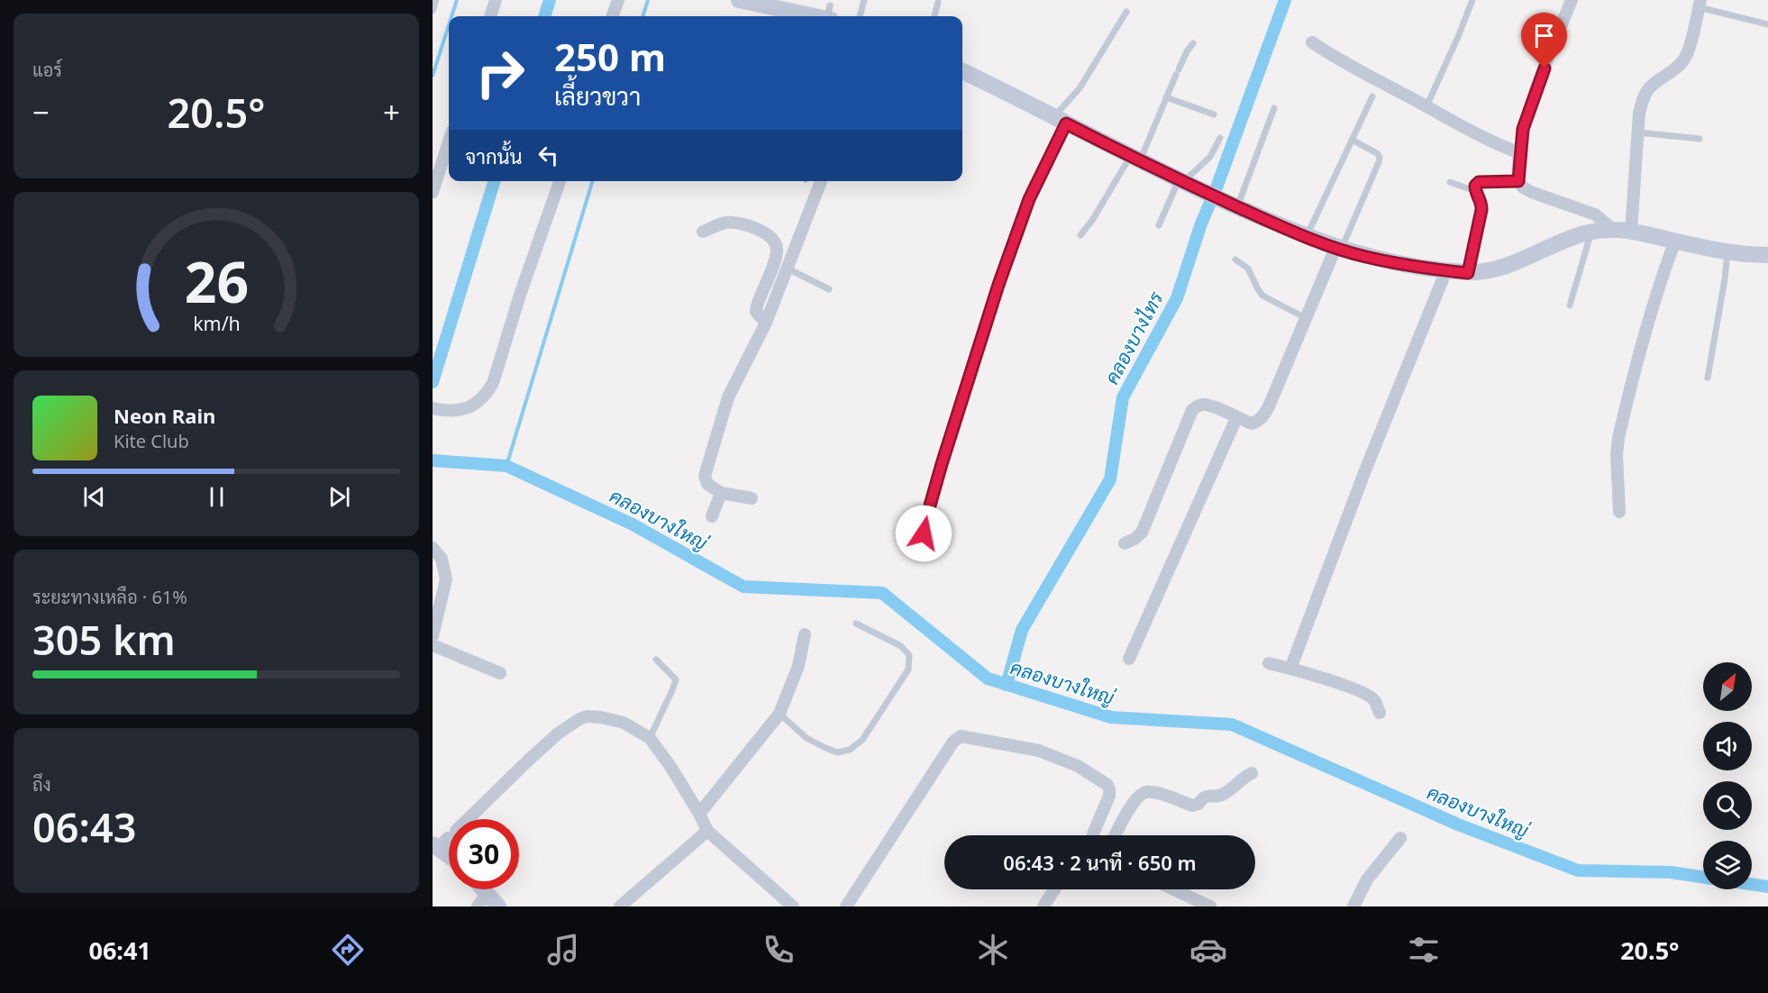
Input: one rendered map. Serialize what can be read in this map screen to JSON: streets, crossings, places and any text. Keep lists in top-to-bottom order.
{
  "water": ["คลองบางไทร", "คลองบางใหญ่"],
  "north": "top right",
  "page": {
    "tile": [
      "แอร์",
      ["ระยะทางเหลือ · 61%", "305 km"],
      ["ถึง", "06:43"]
    ],
    "turn": ["250 m", "เลี้ยวขวา"],
    "heat": ["−", "20.5°", "+"],
    "then": "จากนั้น",
    "song": ["Neon Rain", "Kite Club"],
    "limit": "30",
    "trip": "06:43 · 2 นาที · 650 m",
    "tabs": ["06:41", "20.5°"],
    "gauge": ["26", "km/h"]
  }
}
